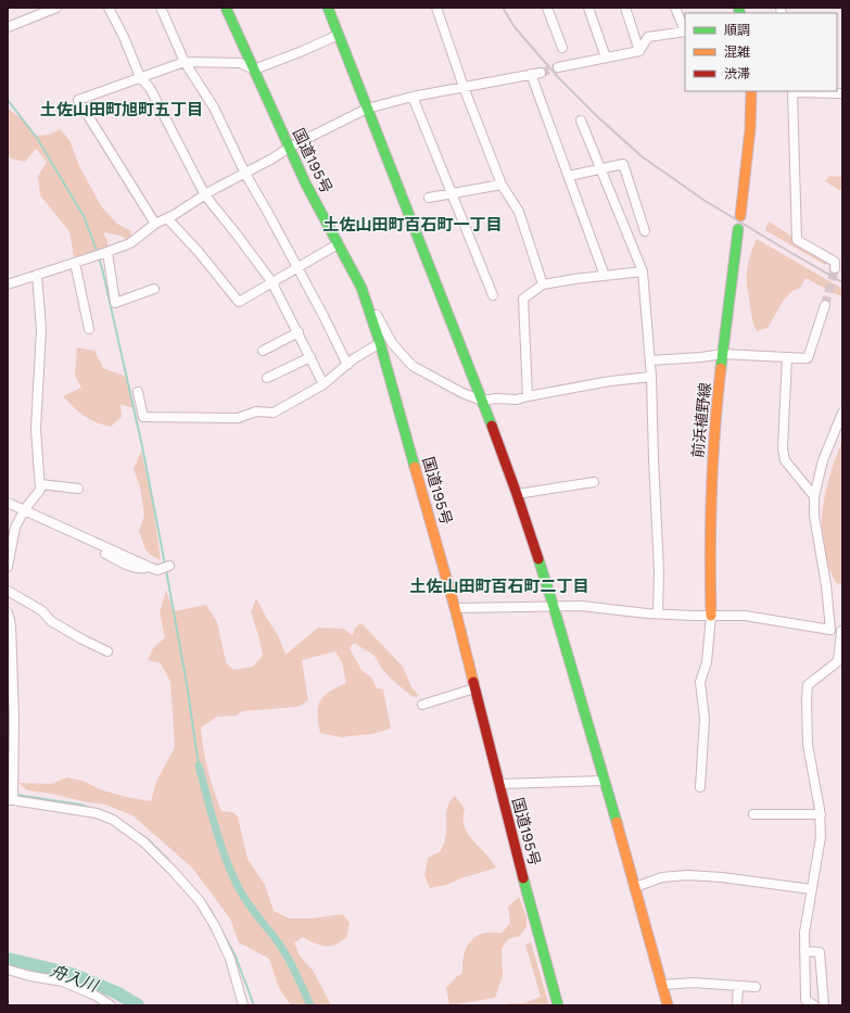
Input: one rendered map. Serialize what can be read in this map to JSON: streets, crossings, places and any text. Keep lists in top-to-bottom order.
{
  "streets": {
    "main road": ["国道195号", "前浜植野線"]
  },
  "districts": ["土佐山田町旭町五丁目", "土佐山田町百石町一丁目", "土佐山田町百石町二丁目"],
  "water": ["舟入川"],
  "legend": ["順調", "混雑", "渋滞"]
}
